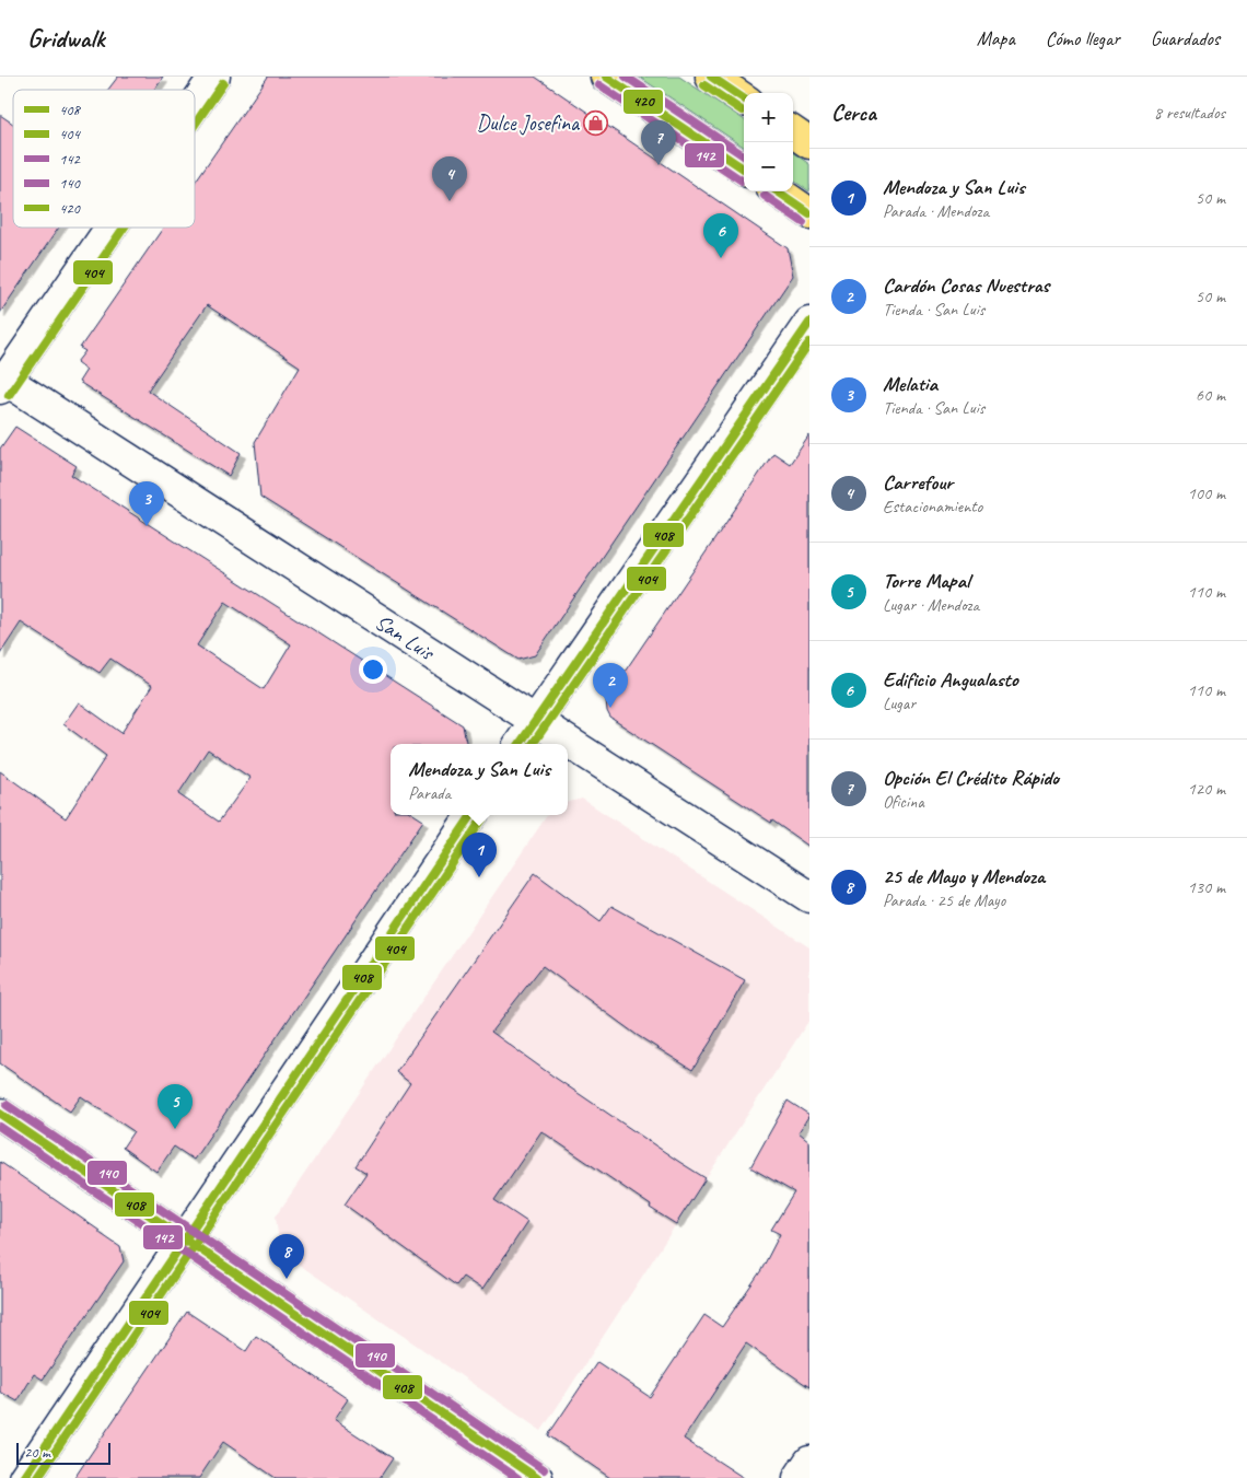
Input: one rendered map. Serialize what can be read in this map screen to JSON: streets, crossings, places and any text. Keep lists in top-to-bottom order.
{
  "streets": {
    "street": ["San Luis"]
  },
  "places": {
    "shop": ["Dulce Josefina"]
  },
  "lines": [
    "transit line 140",
    "transit line 420",
    "transit line 404",
    "transit line 142",
    "transit line 408"
  ],
  "legend": [
    "408",
    "404",
    "142",
    "140",
    "420"
  ],
  "scale_bar": "20 m",
  "page": {
    "header": "Gridwalk",
    "nav": ["Mapa", "Cómo llegar", "Guardados"],
    "heading": ["Cerca", "8 resultados"],
    "map_buttons": ["+", "−"],
    "pins": [
      "7",
      "4",
      "6",
      "3",
      "2",
      "1",
      "5",
      "8"
    ],
    "list": [
      {
        "mark": "1",
        "name": "Mendoza y San Luis",
        "note": "Parada · Mendoza",
        "value": "50 m"
      },
      {
        "mark": "2",
        "name": "Cardón Cosas Nuestras",
        "note": "Tienda · San Luis",
        "value": "50 m"
      },
      {
        "mark": "3",
        "name": "Melatia",
        "note": "Tienda · San Luis",
        "value": "60 m"
      },
      {
        "mark": "4",
        "name": "Carrefour",
        "note": "Estacionamiento",
        "value": "100 m"
      },
      {
        "mark": "5",
        "name": "Torre Mapal",
        "note": "Lugar · Mendoza",
        "value": "110 m"
      },
      {
        "mark": "6",
        "name": "Edificio Angualasto",
        "note": "Lugar",
        "value": "110 m"
      },
      {
        "mark": "7",
        "name": "Opción El Crédito Rápido",
        "note": "Oficina",
        "value": "120 m"
      },
      {
        "mark": "8",
        "name": "25 de Mayo y Mendoza",
        "note": "Parada · 25 de Mayo",
        "value": "130 m"
      }
    ],
    "popup": ["Mendoza y San Luis", "Parada"],
    "scale": "20 m"
  }
}
